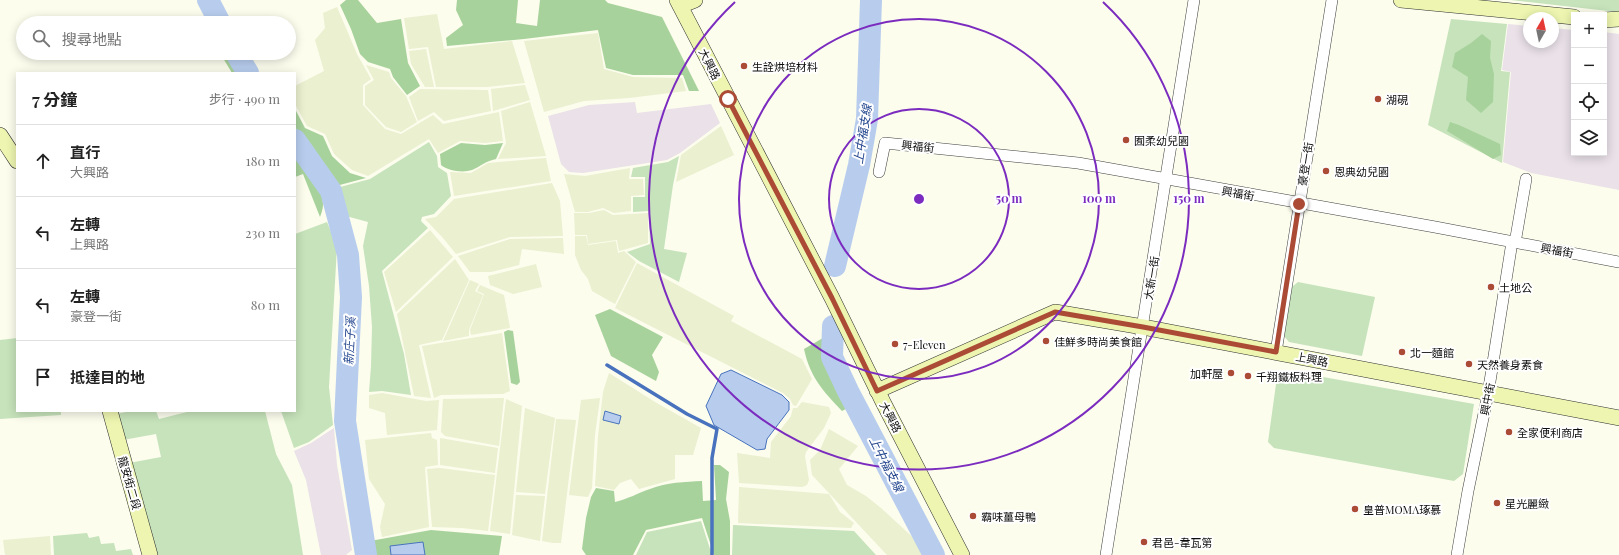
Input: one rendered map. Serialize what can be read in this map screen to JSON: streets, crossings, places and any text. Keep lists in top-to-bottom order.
{
  "streets": {
    "street": [
      "大興路",
      "興福街",
      "豪登一街",
      "大新一街",
      "上興路",
      "興中街",
      "龍安街二段"
    ]
  },
  "crossings": [
    ["大興路", "上興路"],
    ["興福街", "豪登一街"],
    ["興福街", "大新一街"],
    ["興福街", "興中街"],
    ["豪登一街", "上興路"],
    ["大新一街", "上興路"],
    ["上興路", "興中街"]
  ],
  "water": ["上中福支線", "新庄子溪"],
  "places": [
    "生詮烘培材料",
    "湖硯",
    "囿柔幼兒園",
    "恩典幼兒園",
    "土地公",
    "佳鮮多時尚美食館",
    "7-Eleven",
    "北一麵館",
    "天然養身素食",
    "加軒屋",
    "千翔鐵板料理",
    "全家便利商店",
    "星光麗緻",
    "皇普MOMA琢慕",
    "霸味薑母鴨",
    "君邑-韋瓦第"
  ],
  "north": "top",
  "page": {
    "map_buttons": ["+", "−"],
    "search": "搜尋地點",
    "heading": ["7 分鐘", "步行 · 490 m"],
    "list": [
      ["直行", "大興路", "180 m"],
      ["左轉", "上興路", "230 m"],
      ["左轉", "豪登一街", "80 m"],
      "抵達目的地"
    ]
  },
  "rings": ["50 m", "100 m", "150 m"]
}
